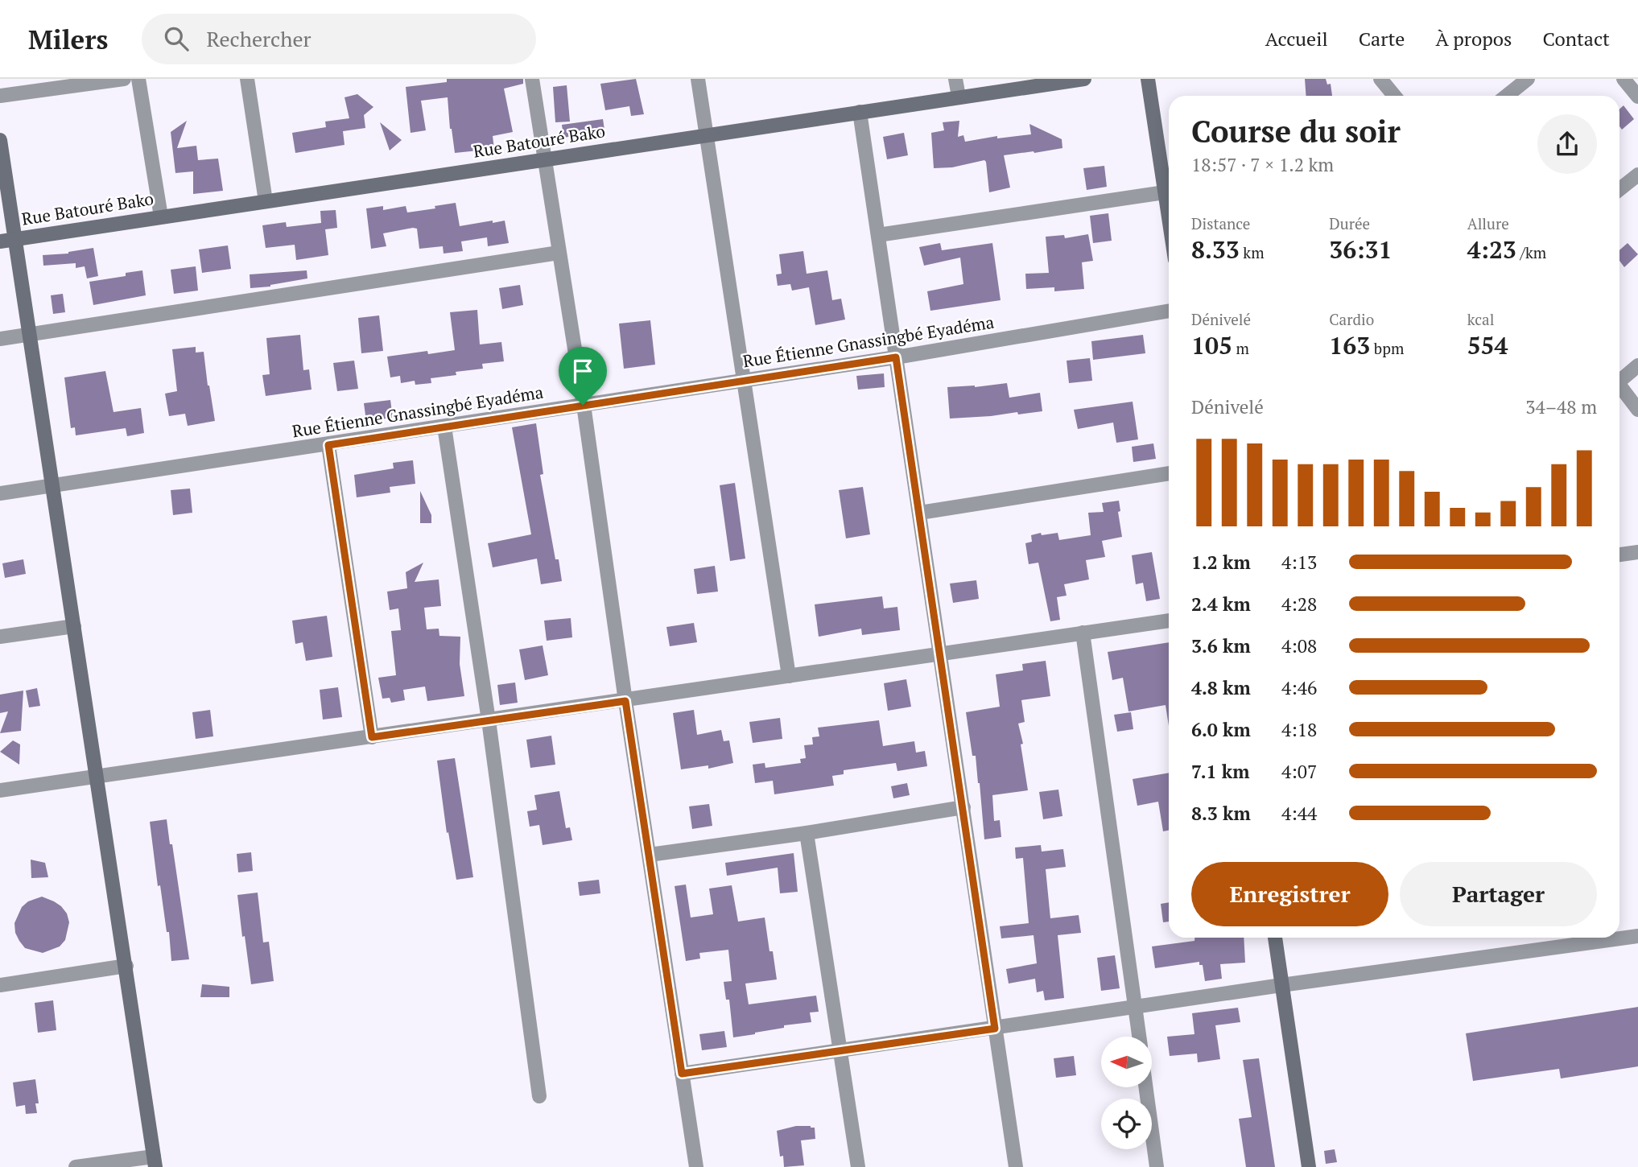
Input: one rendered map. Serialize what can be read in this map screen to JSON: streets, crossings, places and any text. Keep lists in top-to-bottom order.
{
  "streets": {
    "street": ["Rue Batouré Bako", "Rue Étienne Gnassingbé Eyadéma"]
  },
  "north": "left",
  "page": {
    "header": "Milers",
    "search": "Rechercher",
    "nav": [
      "Accueil",
      "Carte",
      "À propos",
      "Contact"
    ],
    "heading": ["Course du soir", "18:57 · 7 × 1.2 km"],
    "stats": [
      ["Distance", "8.33 km"],
      ["Durée", "36:31"],
      ["Allure", "4:23 /km"],
      ["Dénivelé", "105 m"],
      ["Cardio", "163 bpm"],
      ["kcal", "554"]
    ],
    "chart": ["Dénivelé", "34–48 m"],
    "list": [
      {
        "name": "1.2 km",
        "note": "4:13"
      },
      {
        "name": "2.4 km",
        "note": "4:28"
      },
      {
        "name": "3.6 km",
        "note": "4:08"
      },
      {
        "name": "4.8 km",
        "note": "4:46"
      },
      {
        "name": "6.0 km",
        "note": "4:18"
      },
      {
        "name": "7.1 km",
        "note": "4:07"
      },
      {
        "name": "8.3 km",
        "note": "4:44"
      }
    ],
    "buttons": ["Enregistrer", "Partager"]
  }
}
